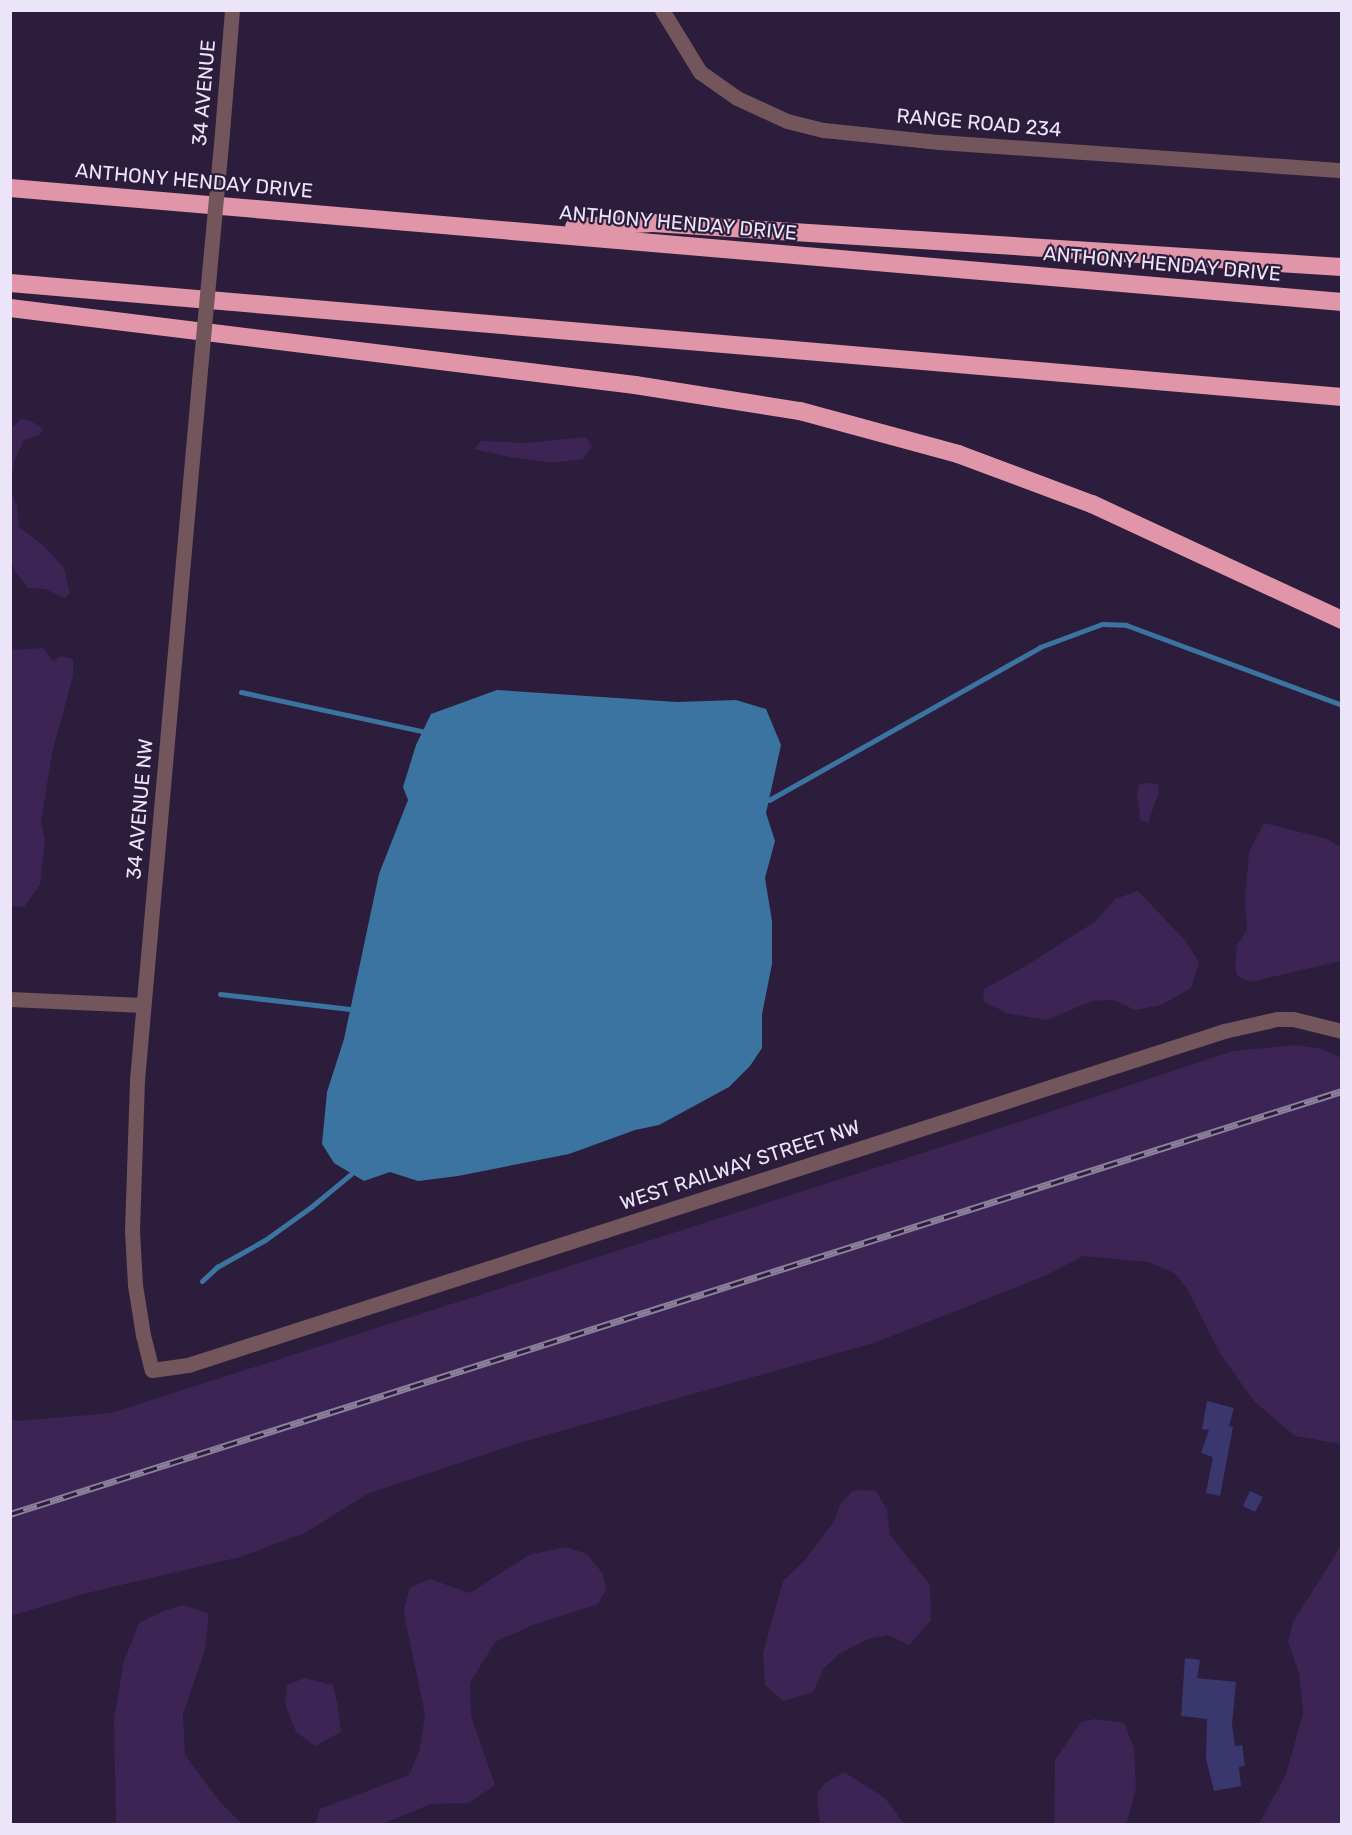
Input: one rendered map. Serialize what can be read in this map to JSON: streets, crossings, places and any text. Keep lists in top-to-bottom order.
{
  "streets": {
    "highway": ["ANTHONY HENDAY DRIVE"],
    "street": [
      "34 AVENUE",
      "RANGE ROAD 234",
      "34 AVENUE NW",
      "WEST RAILWAY STREET NW"
    ]
  },
  "crossings": [
    ["34 AVENUE", "34 AVENUE NW"],
    ["34 AVENUE NW", "WEST RAILWAY STREET NW"]
  ]
}
